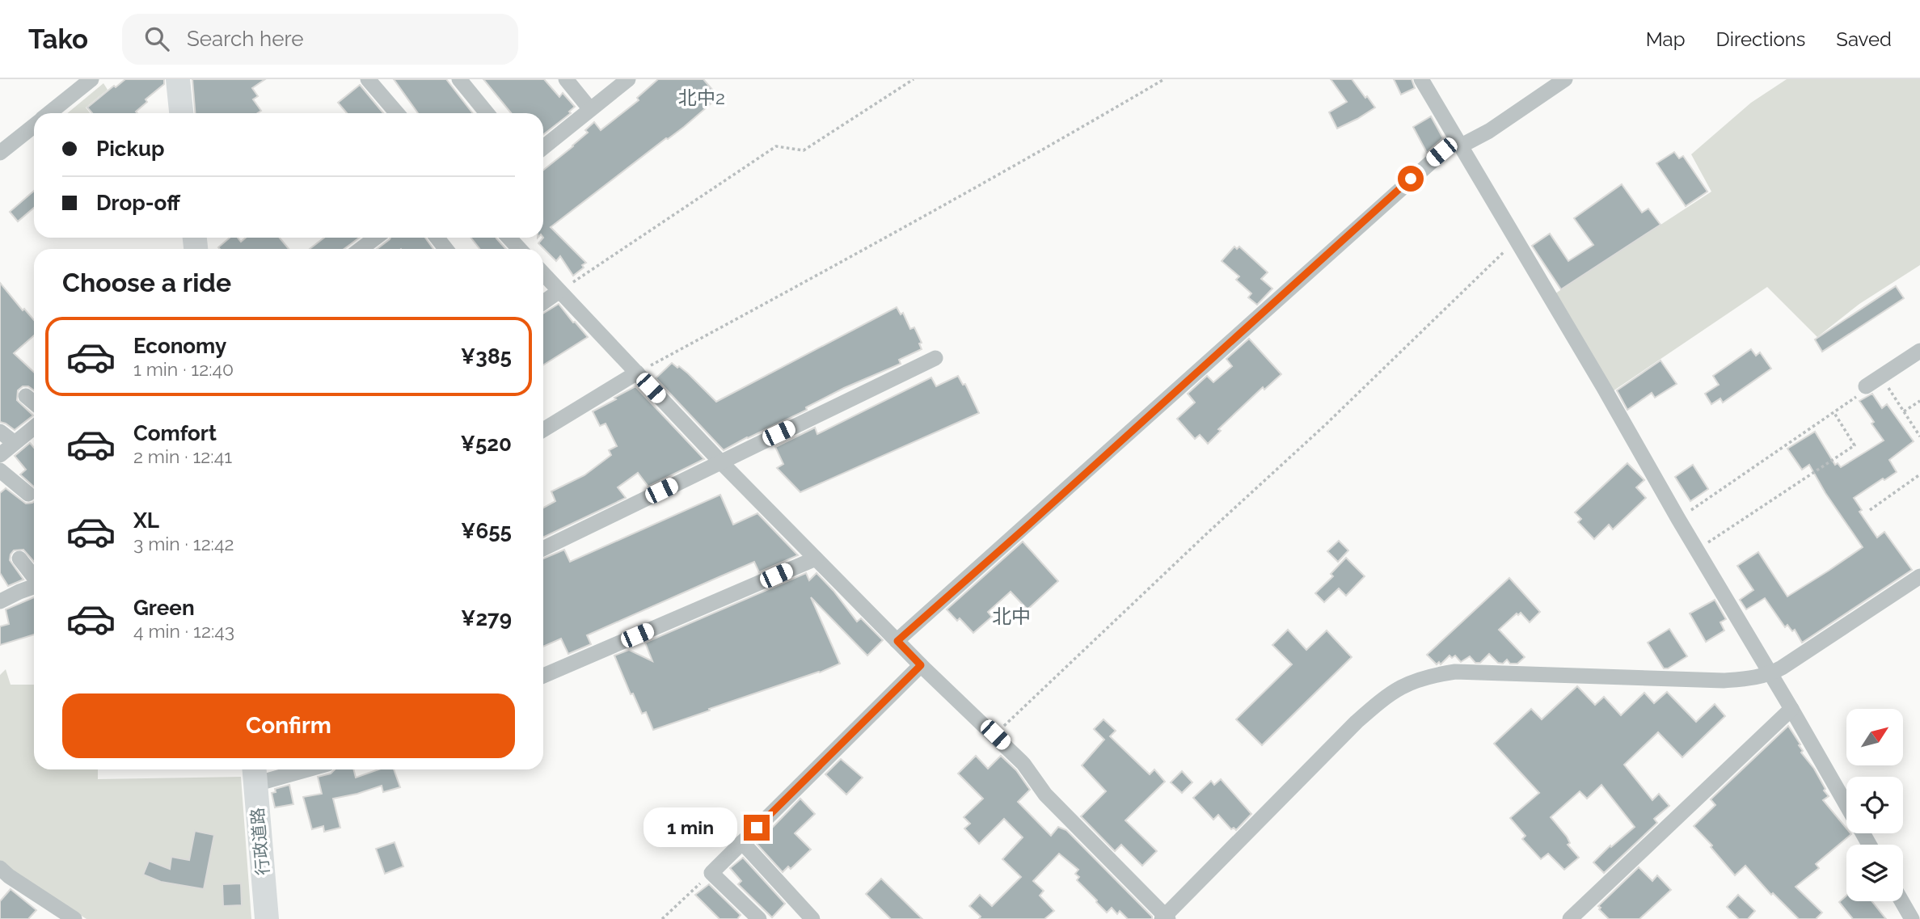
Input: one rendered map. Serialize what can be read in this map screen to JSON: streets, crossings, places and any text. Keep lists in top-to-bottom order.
{
  "streets": {
    "highway": ["行政道路"]
  },
  "districts": ["北中2", "北中"],
  "north": "top right",
  "page": {
    "header": "Tako",
    "search": "Search here",
    "nav": ["Map", "Directions", "Saved"],
    "banner": ["Pickup", "Drop-off"],
    "heading": "Choose a ride",
    "list": [
      {
        "name": "Economy",
        "note": "1 min · 12:40",
        "value": "¥385"
      },
      {
        "name": "Comfort",
        "note": "2 min · 12:41",
        "value": "¥520"
      },
      {
        "name": "XL",
        "note": "3 min · 12:42",
        "value": "¥655"
      },
      {
        "name": "Green",
        "note": "4 min · 12:43",
        "value": "¥279"
      }
    ],
    "buttons": "Confirm",
    "bubble": "1 min"
  }
}
